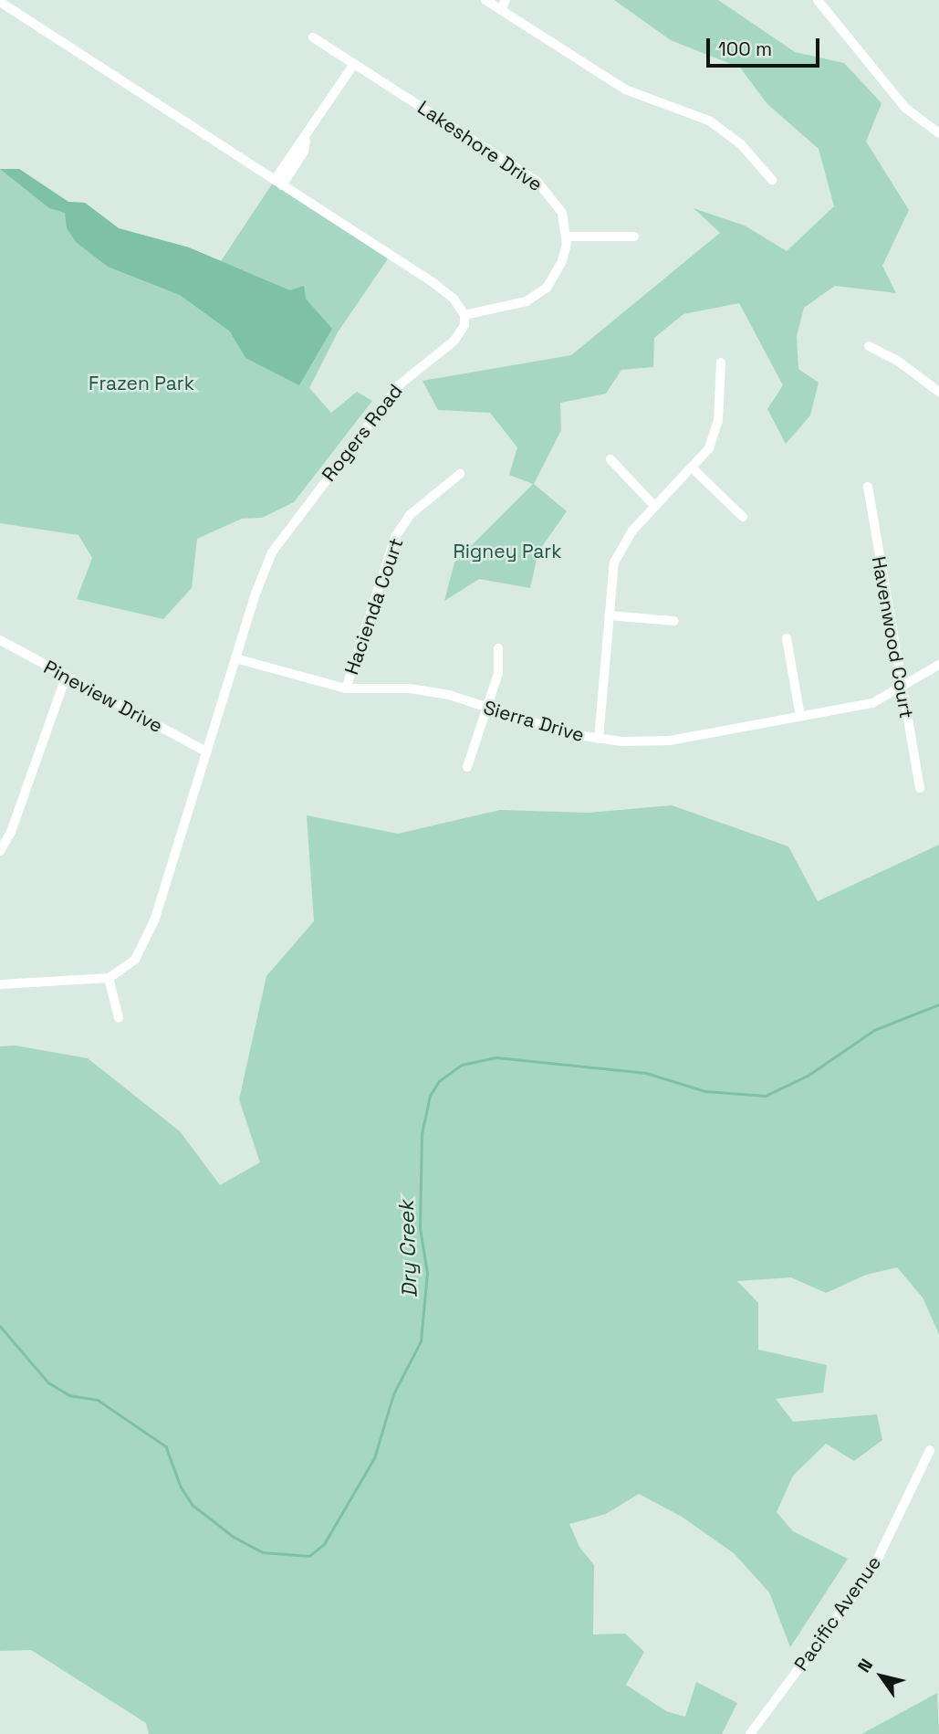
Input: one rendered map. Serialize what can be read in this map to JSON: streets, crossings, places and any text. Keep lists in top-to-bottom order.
{
  "streets": {
    "street": [
      "Lakeshore Drive",
      "Rogers Road",
      "Hacienda Court",
      "Havenwood Court",
      "Pineview Drive",
      "Sierra Drive",
      "Pacific Avenue"
    ]
  },
  "crossings": [
    ["Rogers Road", "Pineview Drive"],
    ["Rogers Road", "Sierra Drive"],
    ["Hacienda Court", "Sierra Drive"],
    ["Havenwood Court", "Sierra Drive"]
  ],
  "water": ["Dry Creek"],
  "parks": ["Frazen Park", "Rigney Park"],
  "scale_bar": "100 m",
  "north": "top left"
}
